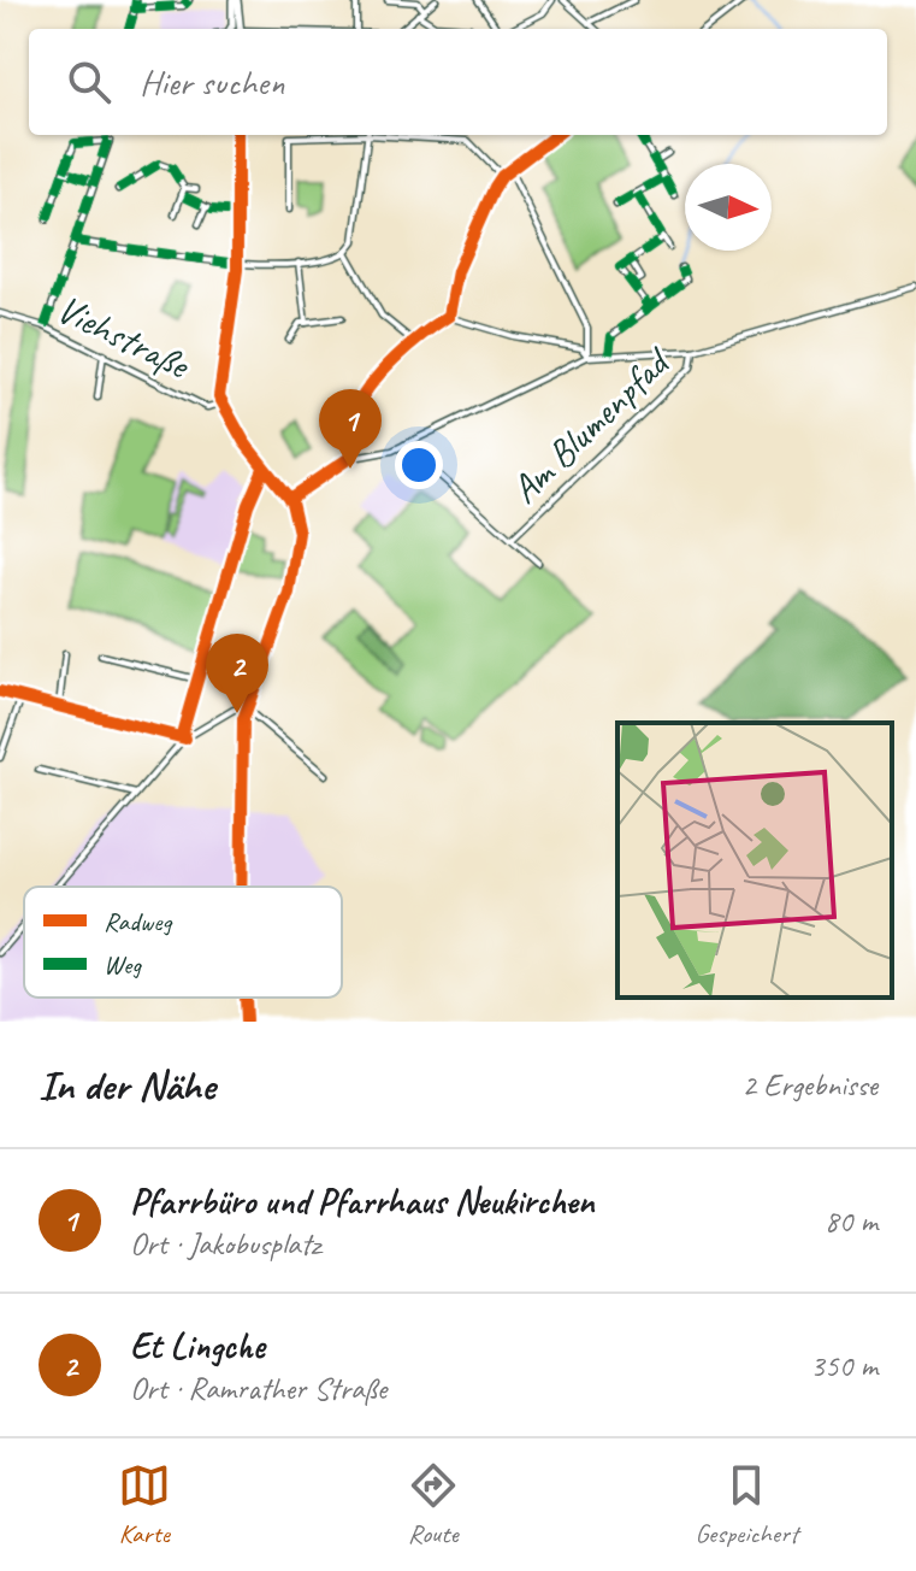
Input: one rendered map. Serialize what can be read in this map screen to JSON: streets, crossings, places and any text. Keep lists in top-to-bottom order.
{
  "streets": {
    "street": ["Viehstraße", "Am Blumenpfad"]
  },
  "legend": ["Radweg", "Weg"],
  "north": "right",
  "page": {
    "search": "Hier suchen",
    "pins": ["1", "2"],
    "heading": ["In der Nähe", "2 Ergebnisse"],
    "list": [
      {
        "mark": "1",
        "name": "Pfarrbüro und Pfarrhaus Neukirchen",
        "note": "Ort · Jakobusplatz",
        "value": "80 m"
      },
      {
        "mark": "2",
        "name": "Et Lingche",
        "note": "Ort · Ramrather Straße",
        "value": "350 m"
      }
    ],
    "nav": ["Karte", "Route", "Gespeichert"]
  }
}
